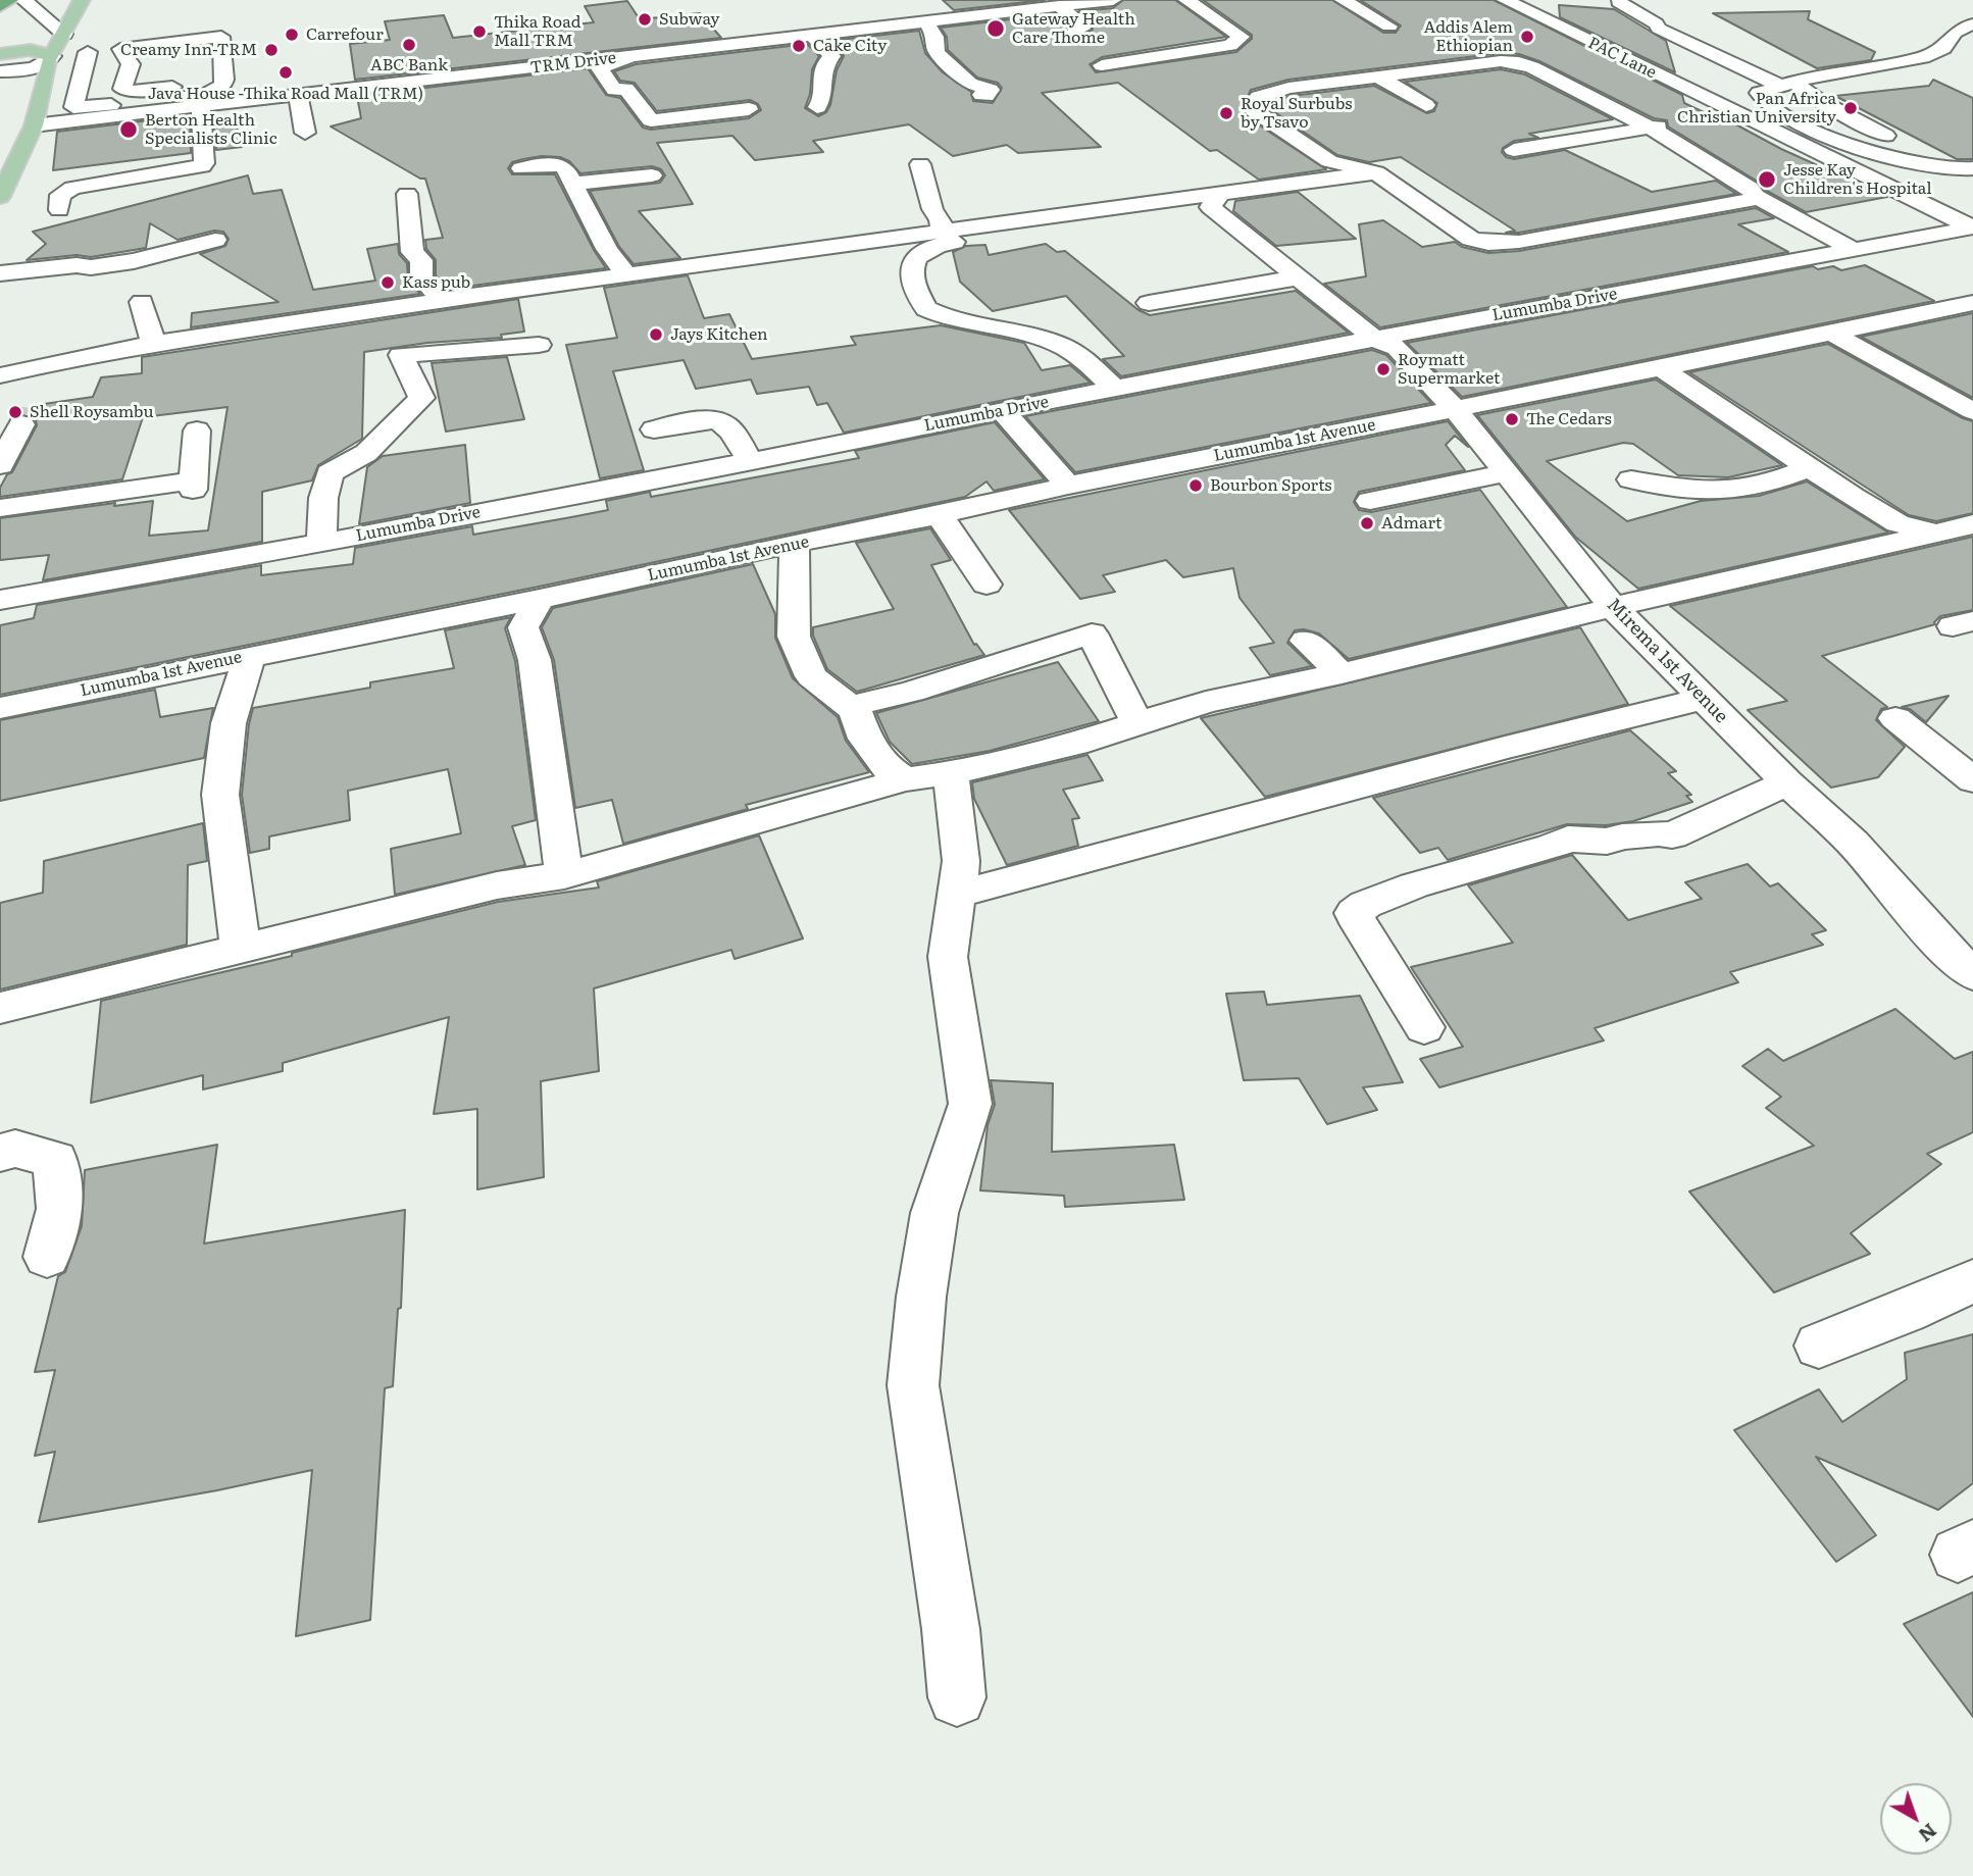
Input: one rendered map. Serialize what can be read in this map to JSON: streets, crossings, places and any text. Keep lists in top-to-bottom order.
{
  "streets": {
    "street": [
      "PAC Lane",
      "TRM Drive",
      "Lumumba Drive",
      "Lumumba 1st Avenue",
      "Mirema 1st Avenue"
    ]
  },
  "crossings": [
    ["PAC Lane", "Lumumba Drive"],
    ["Lumumba Drive", "Mirema 1st Avenue"],
    ["Lumumba 1st Avenue", "Mirema 1st Avenue"]
  ],
  "places": [
    "Subway",
    "Gateway Health Care Thome",
    "Thika Road Mall TRM",
    "Carrefour",
    "Addis Alem Ethiopian",
    "ABC Bank",
    "Cake City",
    "Creamy Inn-TRM",
    "Java House -Thika Road Mall (TRM)",
    "Pan Africa Christian University",
    "Royal Surbubs by Tsavo",
    "Berton Health Specialists Clinic",
    "Jesse Kay Children's Hospital",
    "Kass pub",
    "Jays Kitchen",
    "Roymatt Supermarket",
    "Shell Roysambu",
    "The Cedars",
    "Bourbon Sports",
    "Admart"
  ],
  "north": "bottom right"
}
